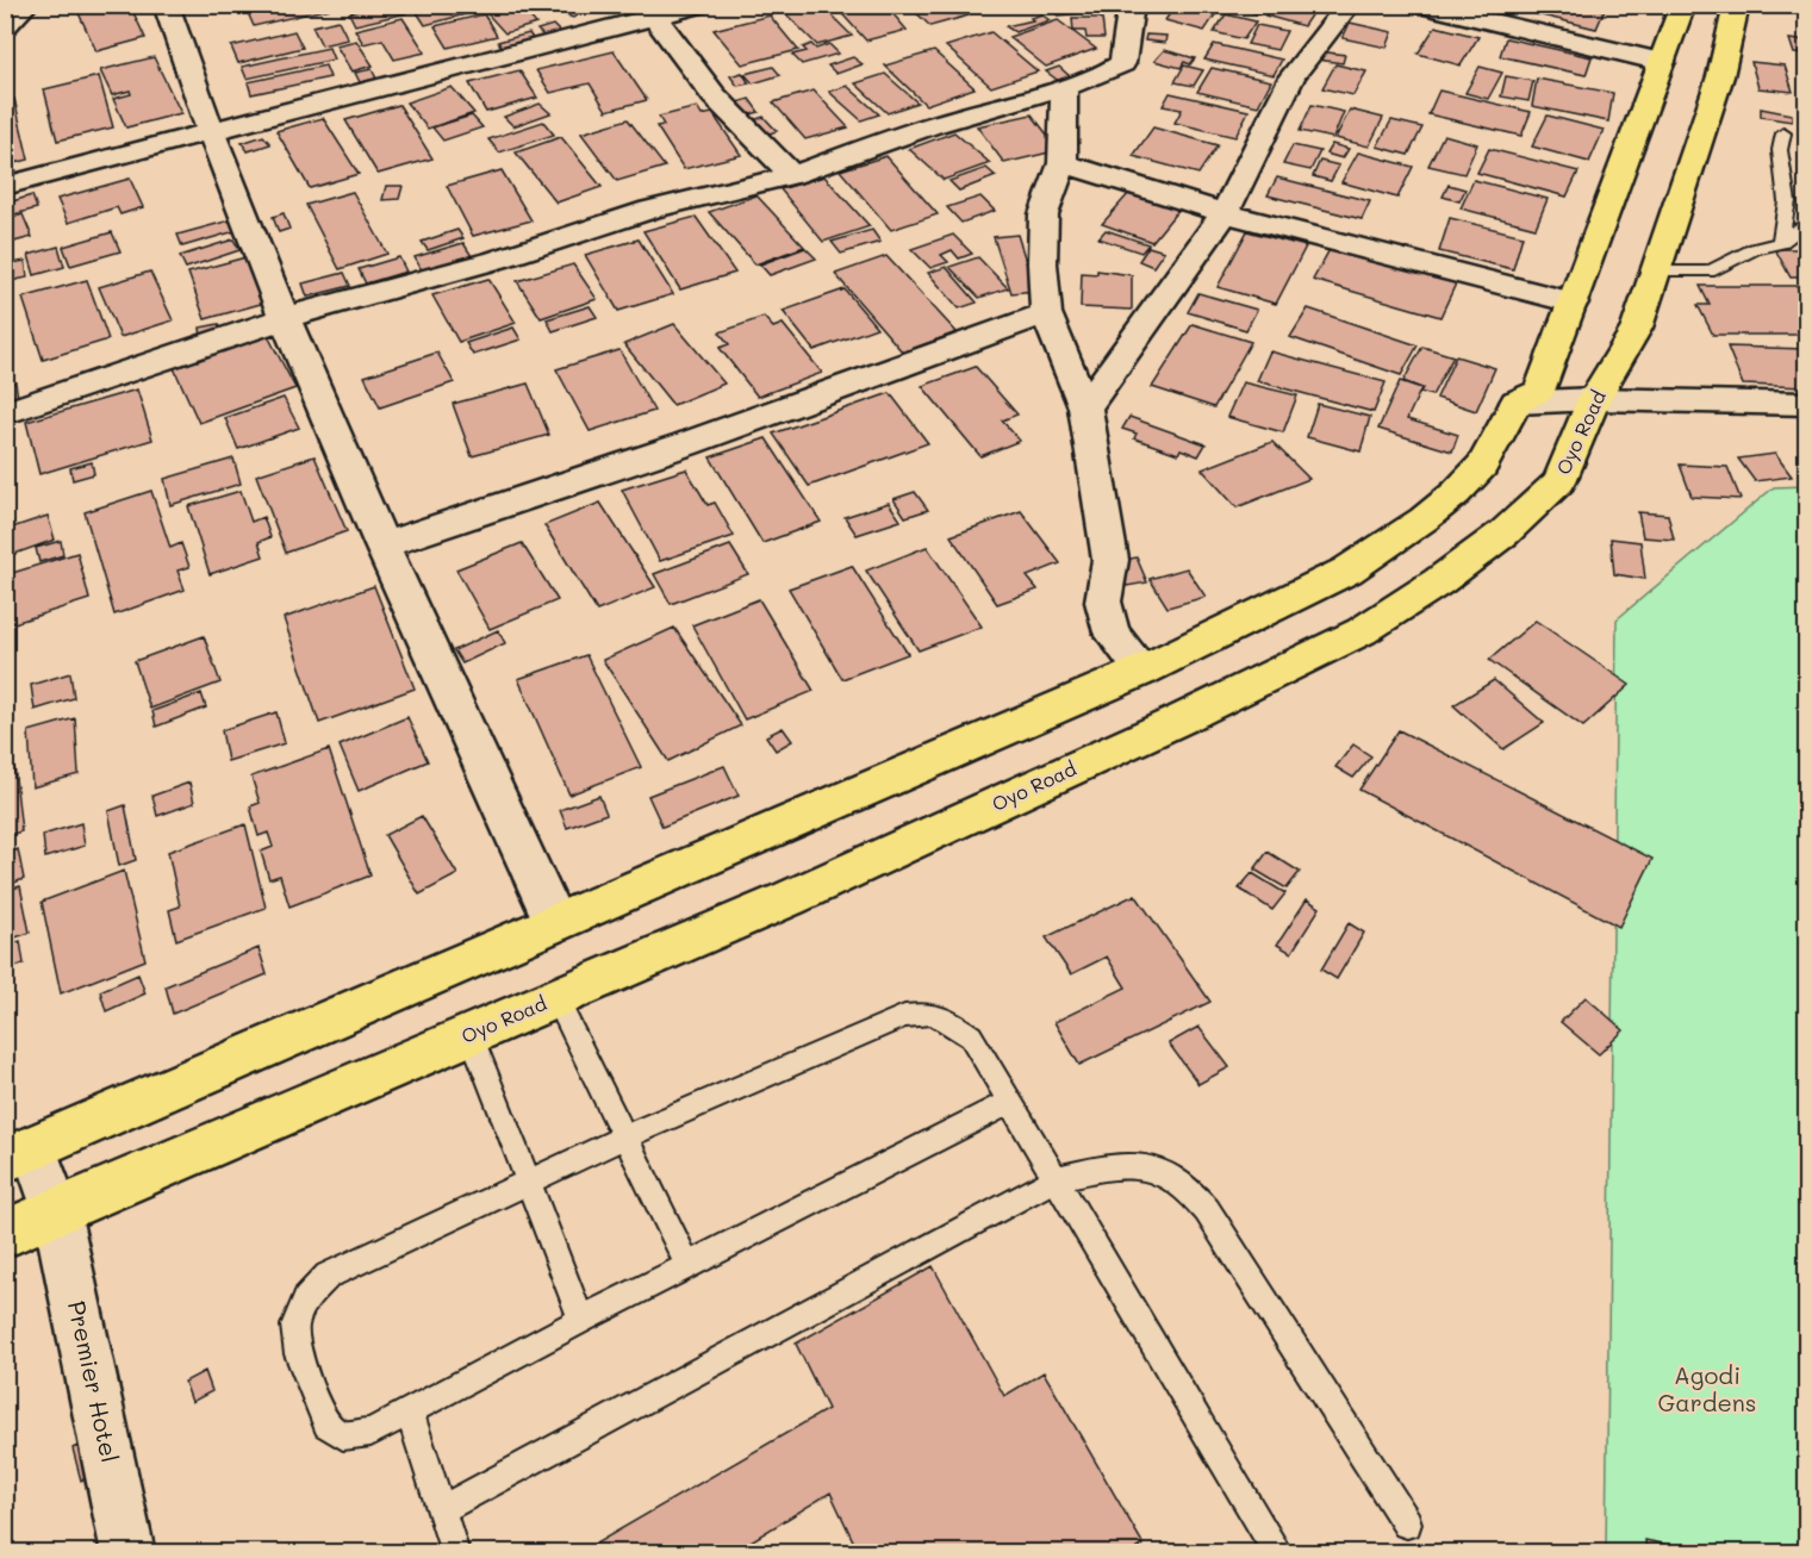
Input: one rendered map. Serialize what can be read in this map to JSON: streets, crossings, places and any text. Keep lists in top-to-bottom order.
{
  "streets": {
    "main road": ["Oyo Road"],
    "street": ["Premier Hotel"]
  },
  "crossings": [
    ["Oyo Road", "Premier Hotel"]
  ],
  "parks": ["Agodi Gardens"]
}
